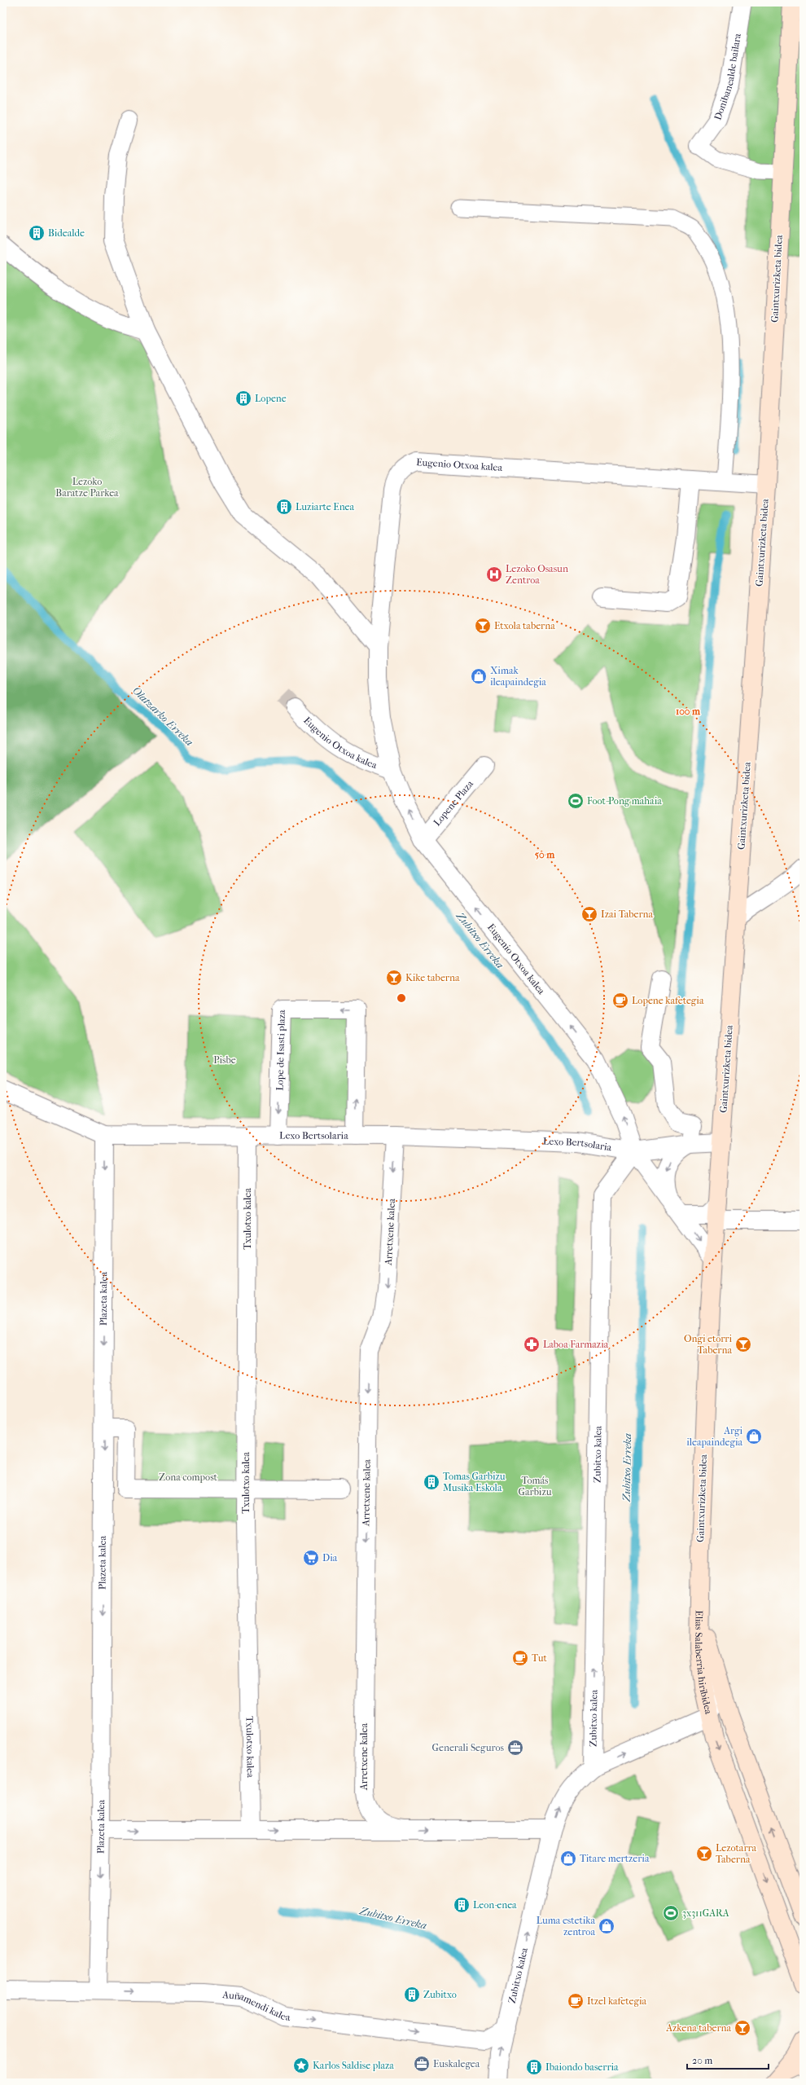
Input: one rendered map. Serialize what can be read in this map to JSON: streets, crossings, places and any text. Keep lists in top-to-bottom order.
{
  "streets": {
    "main road": ["Gaintxurizketa bidea", "Elias Salaberria hiribidea"],
    "street": [
      "Donibanealde bailara",
      "Eugenio Otxoa kalea",
      "Lopene Plaza",
      "Lope de Isasti plaza",
      "Lexo Bertsolaria",
      "Txulotxo kalea",
      "Arretxene kalea",
      "Plazeta kalea",
      "Zubitxo kalea",
      "Auñamendi kalea"
    ]
  },
  "crossings": [
    ["Gaintxurizketa bidea", "Eugenio Otxoa kalea"],
    ["Gaintxurizketa bidea", "Lexo Bertsolaria"],
    ["Gaintxurizketa bidea", "Elias Salaberria hiribidea"],
    ["Eugenio Otxoa kalea", "Lopene Plaza"],
    ["Eugenio Otxoa kalea", "Lexo Bertsolaria"],
    ["Eugenio Otxoa kalea", "Zubitxo kalea"],
    ["Lope de Isasti plaza", "Lexo Bertsolaria"],
    ["Lexo Bertsolaria", "Txulotxo kalea"],
    ["Lexo Bertsolaria", "Arretxene kalea"],
    ["Lexo Bertsolaria", "Plazeta kalea"],
    ["Lexo Bertsolaria", "Zubitxo kalea"],
    ["Txulotxo kalea", "Arretxene kalea"],
    ["Arretxene kalea", "Plazeta kalea"],
    ["Arretxene kalea", "Zubitxo kalea"],
    ["Plazeta kalea", "Auñamendi kalea"],
    ["Zubitxo kalea", "Elias Salaberria hiribidea"],
    ["Zubitxo kalea", "Auñamendi kalea"]
  ],
  "one_way": ["Plazeta kalea", "Zubitxo kalea", "Auñamendi kalea"],
  "water": ["Olatzarko Erreka", "Zubitxo Erreka"],
  "parks": [
    "Lezoko Baratze Parkea",
    "Pisbe",
    "Zona compost",
    "Tomás Garbizu"
  ],
  "places": {
    "building": [
      "Bidealde",
      "Lopene",
      "Luziarte Enea",
      "Tomas Garbizu Musika Eskola",
      "Leon-enea",
      "Zubitxo",
      "Ibaiondo baserria"
    ],
    "hospital": ["Lezoko Osasun Zentroa"],
    "bar": [
      "Etxola taberna",
      "Izai Taberna",
      "Kike taberna",
      "Ongi etorri Taberna",
      "Lezotarra Taberna",
      "Azkena taberna"
    ],
    "shop": [
      "Ximak ileapaindegia",
      "Argi ileapaindegia",
      "Titare mertzeria",
      "Luma estetika zentroa"
    ],
    "sports": ["Foot-Pong mahaia", "3x311GARA"],
    "cafe": ["Lopene kafetegia", "Tut", "Itzel kafetegia"],
    "pharmacy": ["Laboa Farmazia"],
    "supermarket": ["Dia"],
    "office": ["Generali Seguros", "Euskalegea"],
    "place": ["Karlos Saldise plaza"]
  },
  "scale_bar": "20 m",
  "rings": ["100 m", "50 m"]
}
